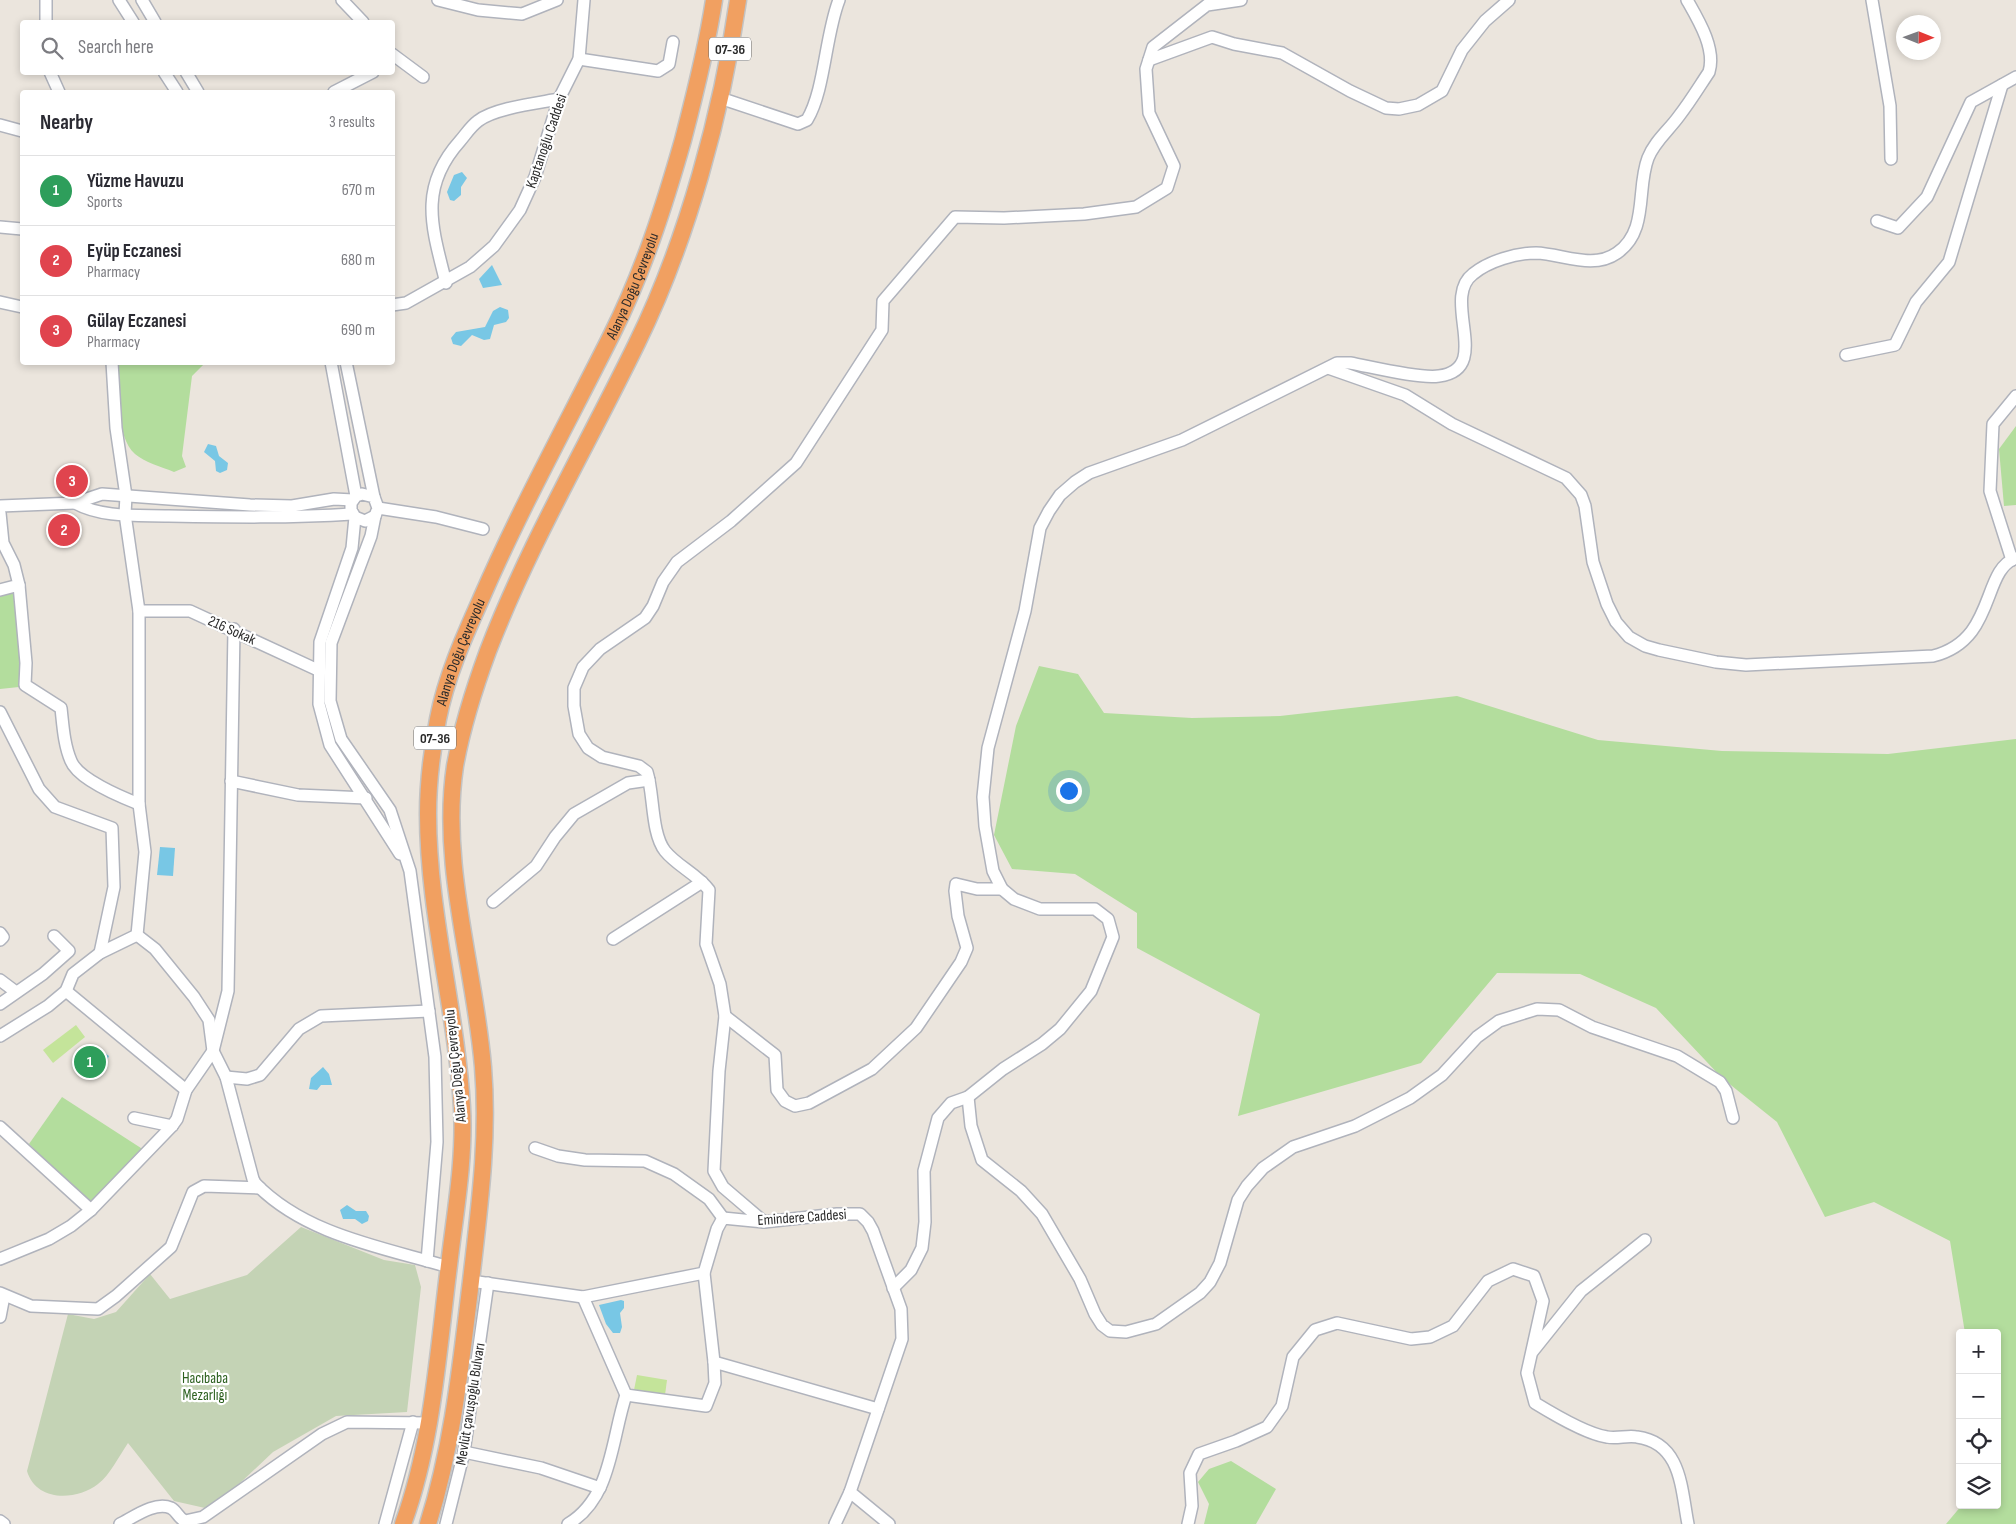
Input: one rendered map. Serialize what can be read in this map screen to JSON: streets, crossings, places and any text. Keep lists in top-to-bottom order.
{
  "streets": {
    "highway": ["07-36", "Alanya Doğu Çevreyolu"],
    "street": [
      "Kaptanoğlu Caddesi",
      "216 Sokak",
      "Emindere Caddesi",
      "Mevlüt çavuşoğlu Bulvarı"
    ]
  },
  "parks": ["Hacıbaba Mezarlığı"],
  "north": "right",
  "page": {
    "search": "Search here",
    "heading": ["Nearby", "3 results"],
    "list": [
      {
        "mark": "1",
        "name": "Yüzme Havuzu",
        "note": "Sports",
        "value": "670 m"
      },
      {
        "mark": "2",
        "name": "Eyüp Eczanesi",
        "note": "Pharmacy",
        "value": "680 m"
      },
      {
        "mark": "3",
        "name": "Gülay Eczanesi",
        "note": "Pharmacy",
        "value": "690 m"
      }
    ],
    "pins": ["3", "2", "1"],
    "map_buttons": ["+", "−"]
  }
}
